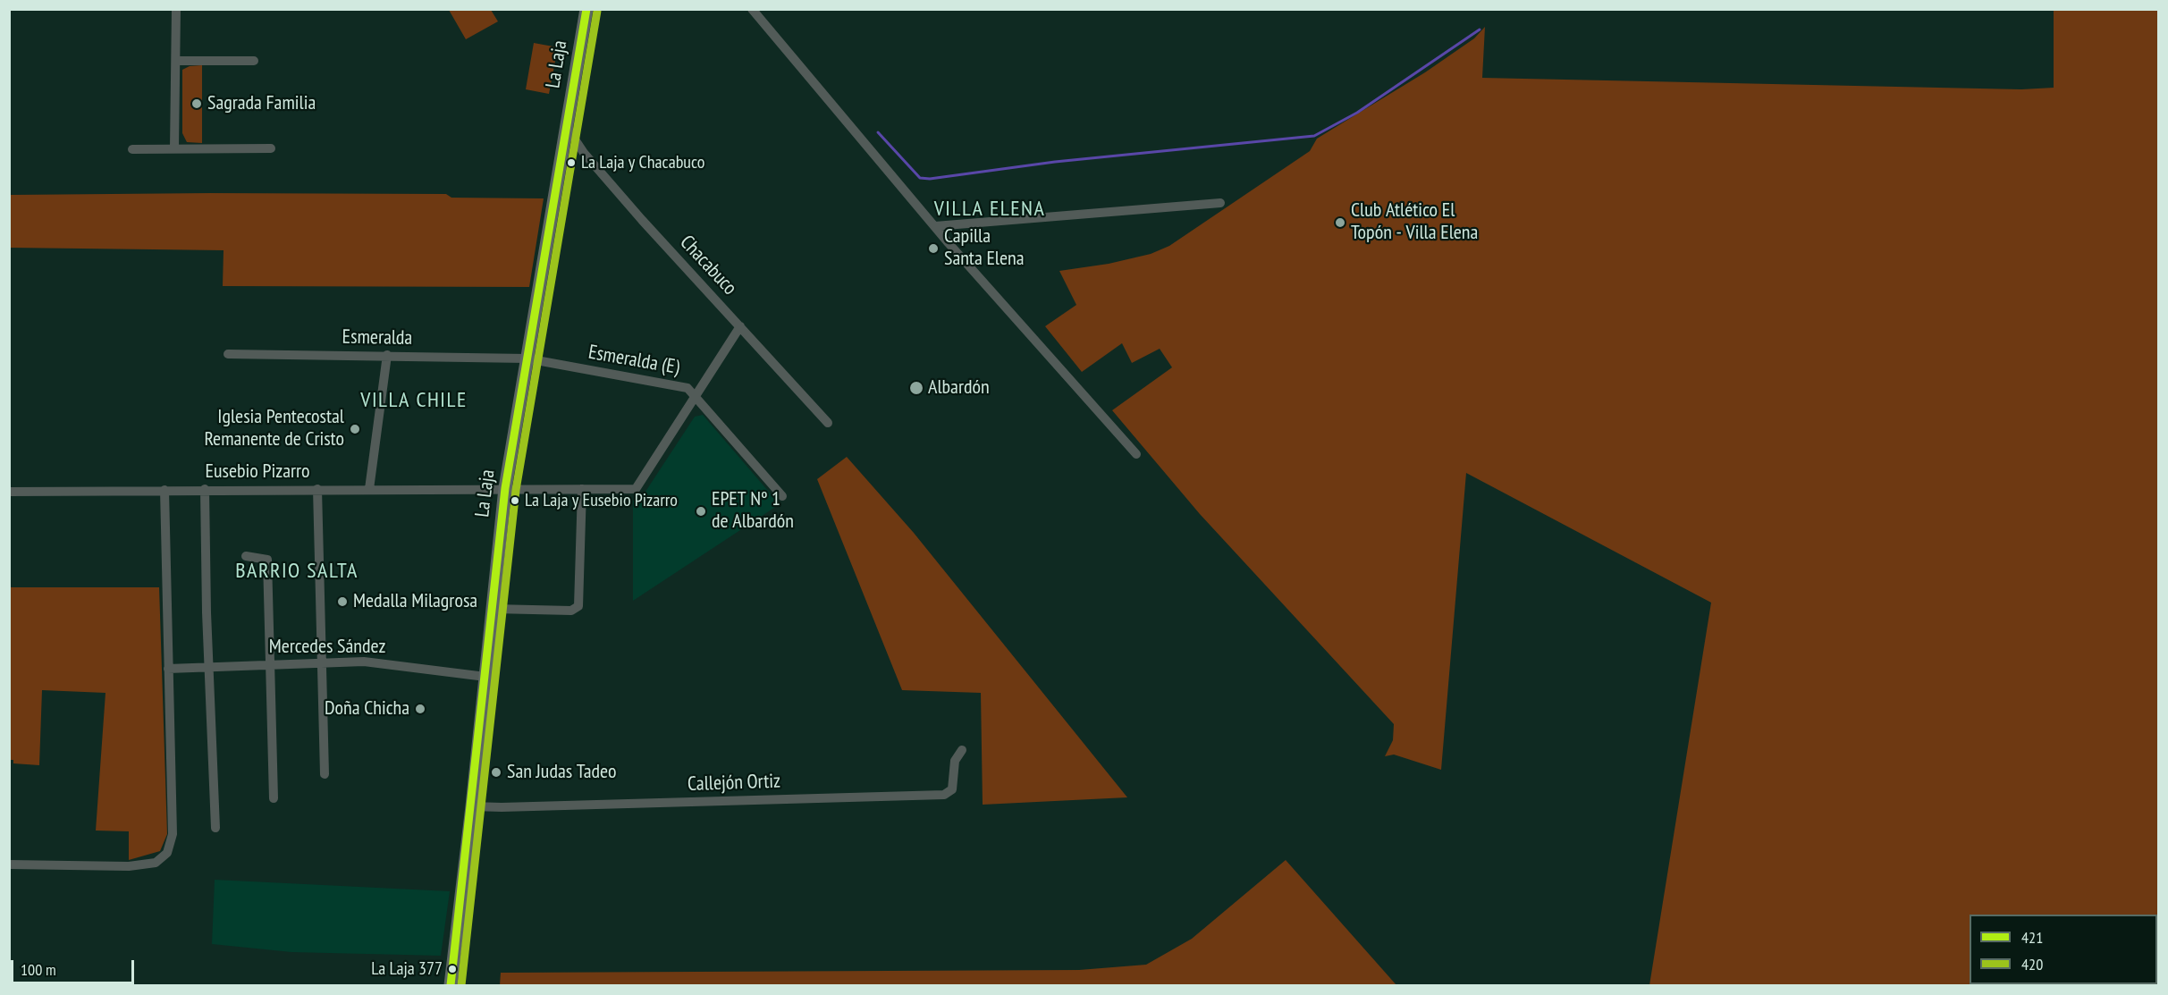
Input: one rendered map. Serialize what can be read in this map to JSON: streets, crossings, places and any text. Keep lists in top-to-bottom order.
{
  "streets": {
    "main road": ["La Laja"],
    "street": [
      "Chacabuco",
      "Esmeralda",
      "Esmeralda (E)",
      "Eusebio Pizarro",
      "Mercedes Sández",
      "Callejón Ortiz"
    ]
  },
  "crossings": [
    ["La Laja", "Chacabuco"],
    ["La Laja", "Esmeralda"],
    ["La Laja", "Esmeralda (E)"],
    ["La Laja", "Eusebio Pizarro"],
    ["La Laja", "Mercedes Sández"],
    ["La Laja", "Callejón Ortiz"],
    ["Esmeralda", "Esmeralda (E)"],
    ["Esmeralda (E)", "Eusebio Pizarro"]
  ],
  "districts": ["VILLA ELENA", "VILLA CHILE", "BARRIO SALTA"],
  "places": [
    "Sagrada Familia",
    "La Laja y Chacabuco",
    "Club Atlético El Topón - Villa Elena",
    "Capilla Santa Elena",
    "Albardón",
    "Iglesia Pentecostal Remanente de Cristo",
    "La Laja y Eusebio Pizarro",
    "EPET Nº 1 de Albardón",
    "Medalla Milagrosa",
    "Doña Chicha",
    "San Judas Tadeo",
    "La Laja 377"
  ],
  "lines": ["transit line 421", "transit line 420"],
  "legend": ["421", "420"],
  "scale_bar": "100 m"
}
